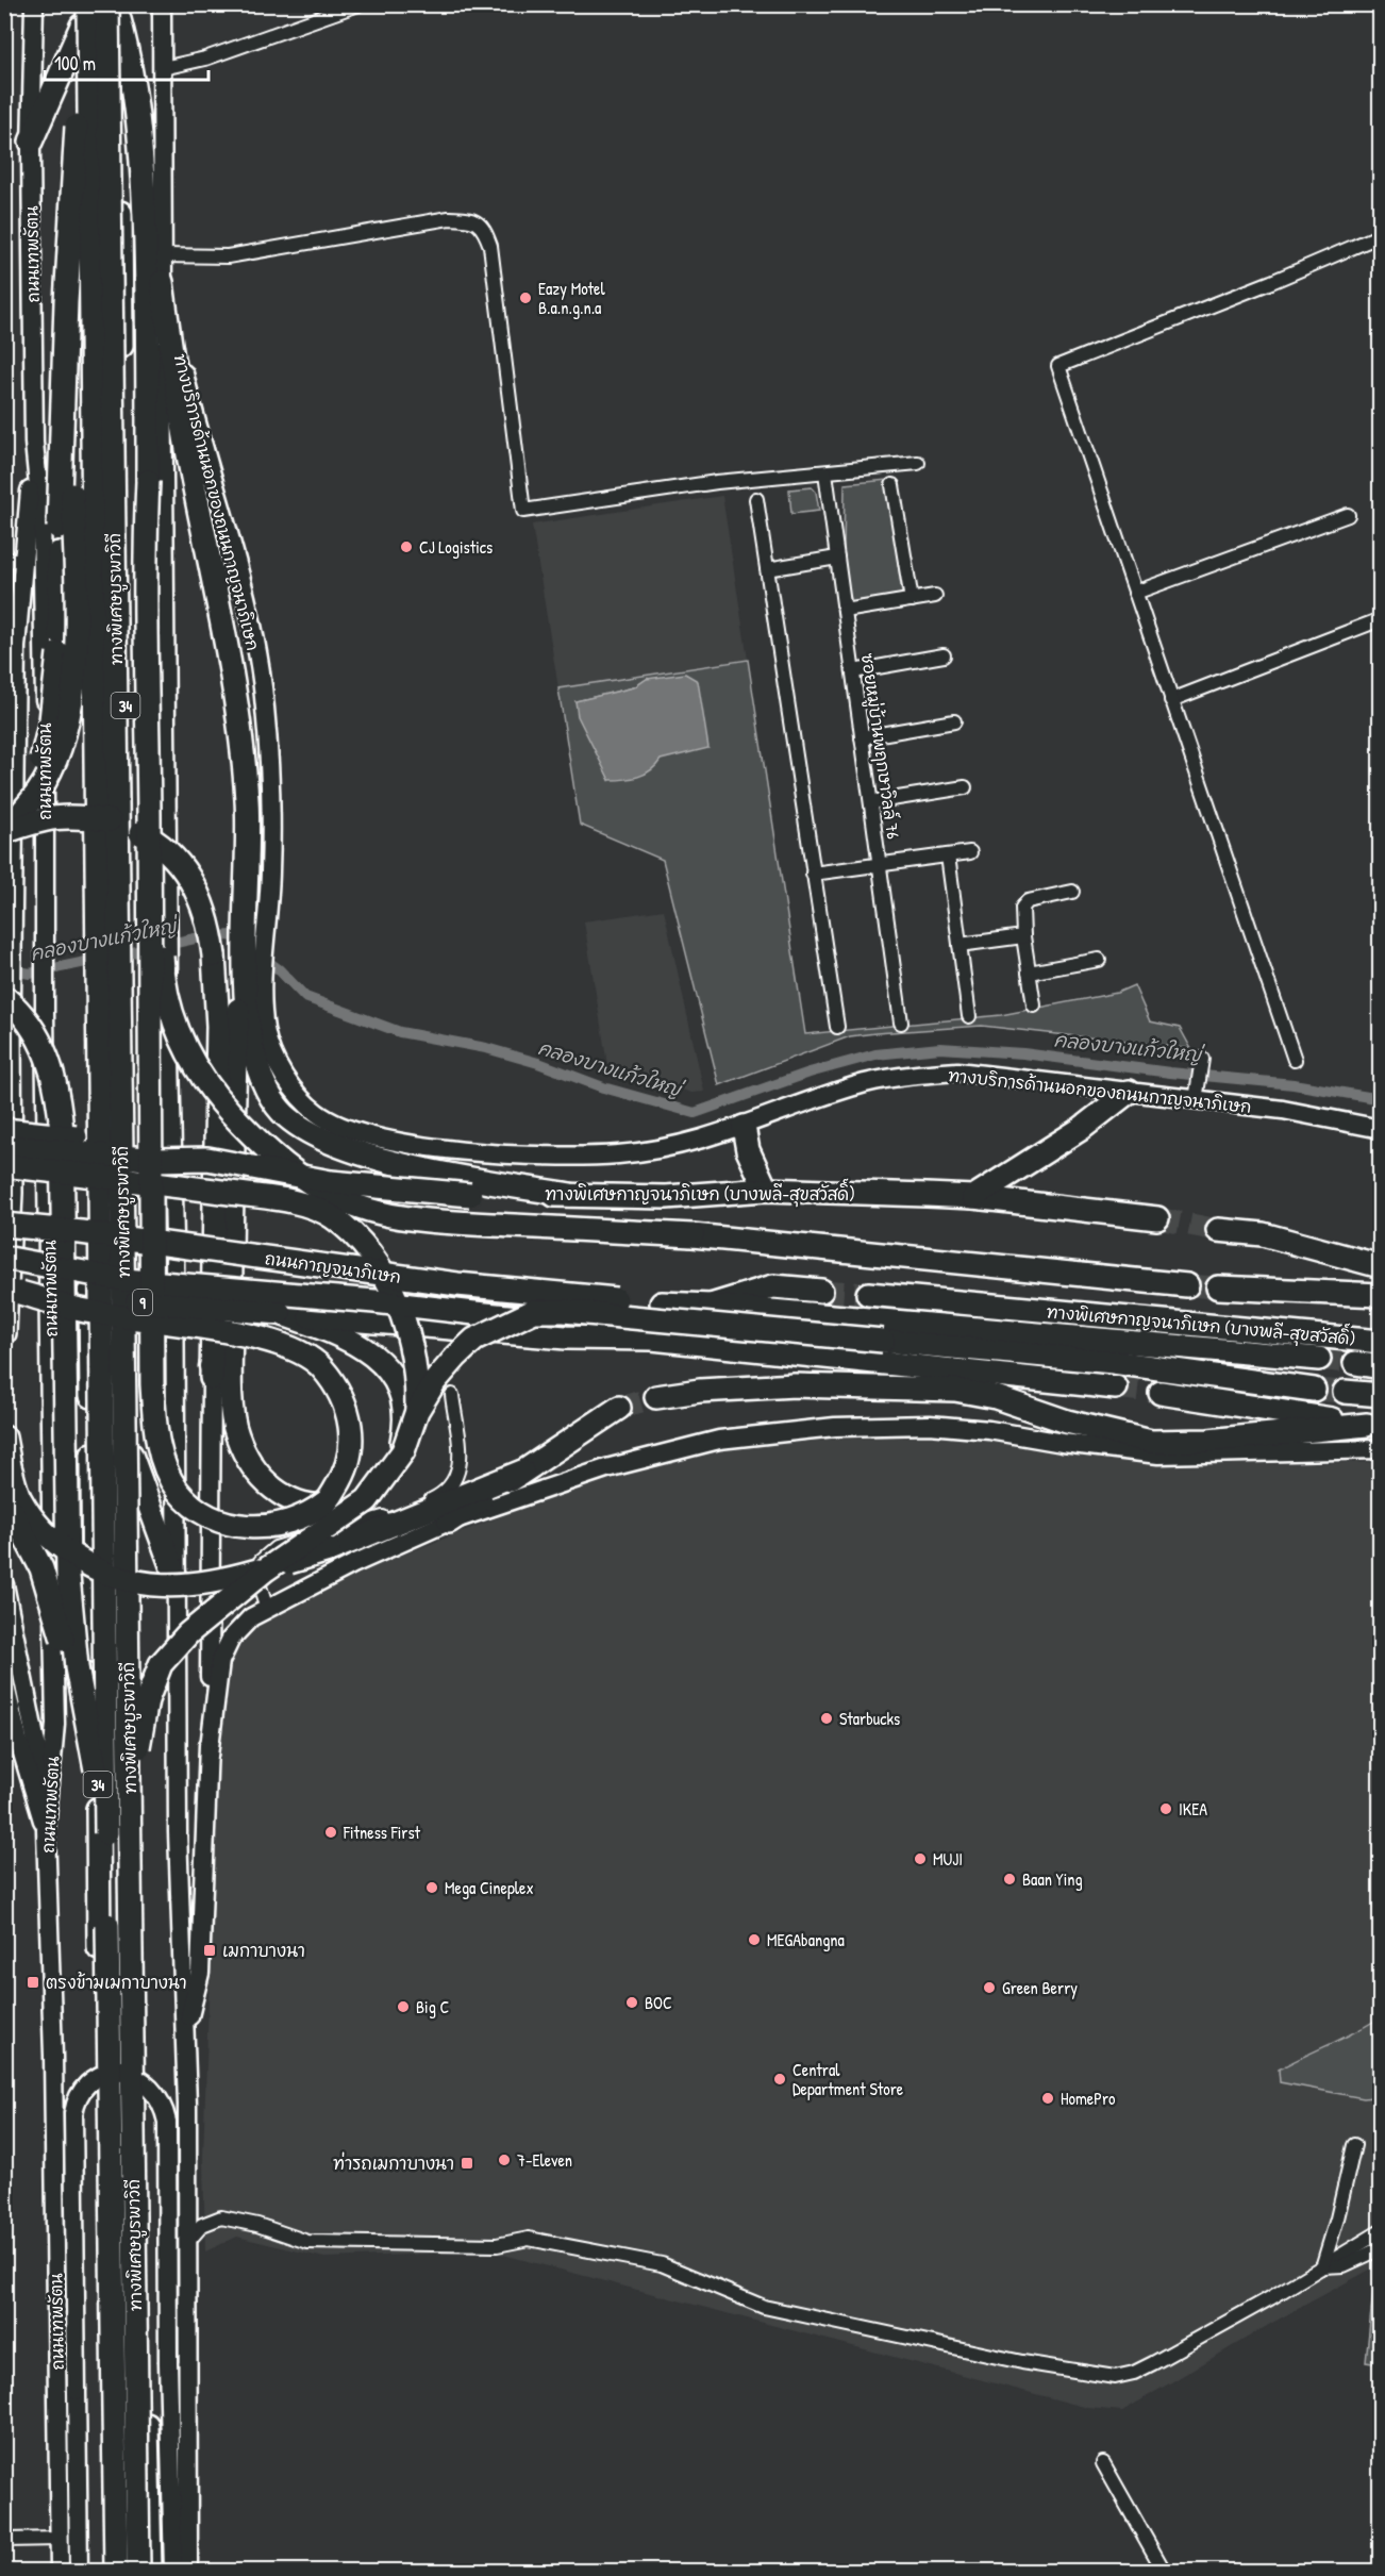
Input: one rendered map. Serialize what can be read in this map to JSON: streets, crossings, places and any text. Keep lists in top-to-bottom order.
{
  "streets": {
    "highway": [
      "ทางพิเศษบูรพาวิถี",
      "34",
      "ทางพิเศษกาญจนาภิเษก (บางพลี-สุขสวัสดิ์)",
      "ถนนกาญจนาภิเษก",
      "9"
    ],
    "main road": ["ถนนเทพรัตน", "ทางบริการด้านนอกของถนนกาญจนาภิเษก"],
    "street": ["ซอยหมู่บ้านพฤกษาวิลล์ 76"]
  },
  "crossings": [
    ["ทางพิเศษบูรพาวิถี", "34"]
  ],
  "water": ["คลองบางแก้วใหญ่"],
  "places": {
    "other": [
      "Eazy Motel B.a.n.g.n.a",
      "CJ Logistics",
      "Starbucks",
      "IKEA",
      "Fitness First",
      "MUJI",
      "Baan Ying",
      "Mega Cineplex",
      "MEGAbangna",
      "Green Berry",
      "BOC",
      "Big C",
      "Central Department Store",
      "HomePro",
      "7-Eleven"
    ],
    "transit": ["เมกาบางนา", "ตรงข้ามเมกาบางนา", "ท่ารถเมกาบางนา"]
  },
  "scale_bar": "100 m"
}
